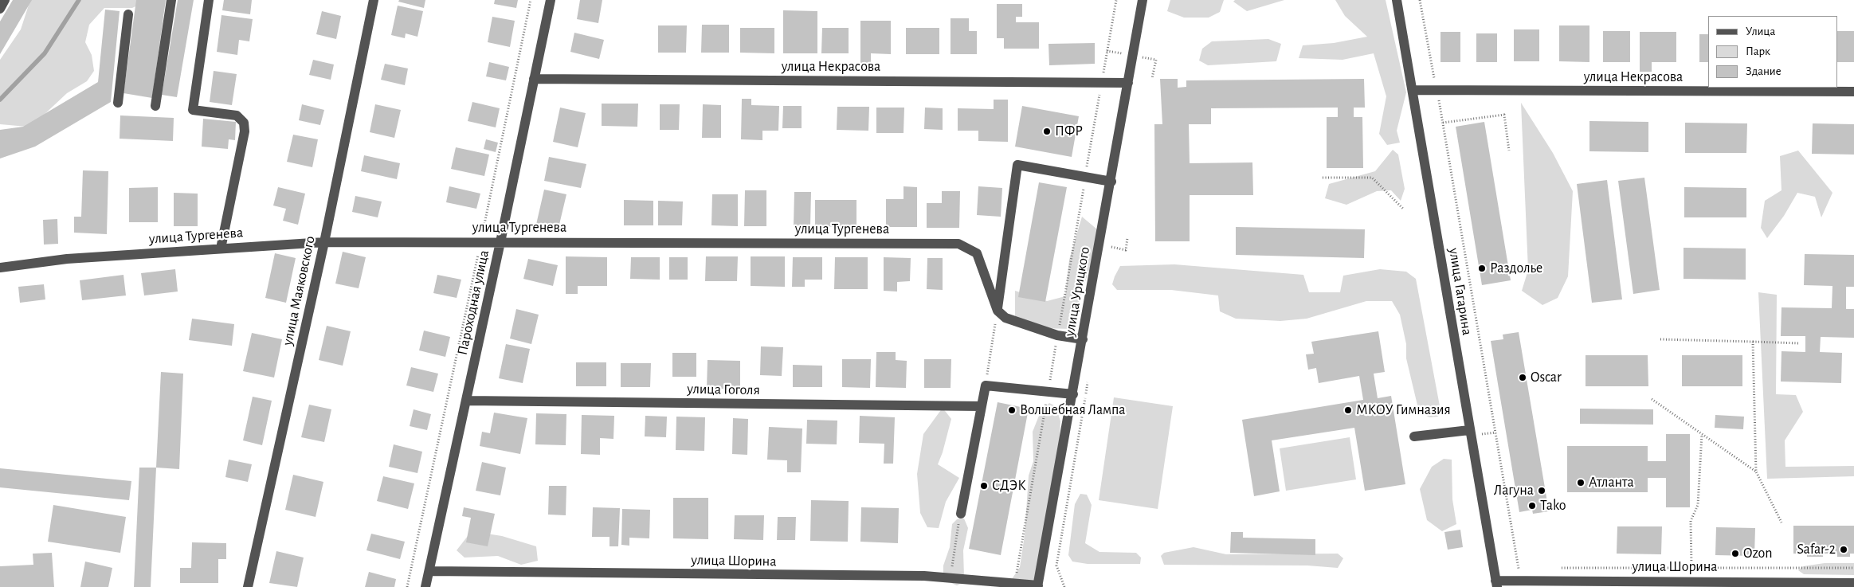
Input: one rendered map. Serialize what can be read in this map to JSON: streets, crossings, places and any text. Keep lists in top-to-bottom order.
{
  "streets": {
    "street": [
      "улица Некрасова",
      "улица Тургенева",
      "улица Маяковского",
      "улица Урицкого",
      "улица Гагарина",
      "Пароходная улица",
      "улица Гоголя",
      "улица Шорина"
    ]
  },
  "crossings": [
    ["улица Некрасова", "улица Урицкого"],
    ["улица Некрасова", "улица Гагарина"],
    ["улица Некрасова", "Пароходная улица"],
    ["улица Тургенева", "улица Маяковского"],
    ["улица Тургенева", "Пароходная улица"],
    ["улица Урицкого", "улица Шорина"],
    ["улица Гагарина", "улица Шорина"],
    ["Пароходная улица", "улица Гоголя"],
    ["Пароходная улица", "улица Шорина"]
  ],
  "places": [
    "ПФР",
    "Раздолье",
    "Oscar",
    "Волшебная Лампа",
    "МКОУ Гимназия",
    "Атланта",
    "СДЭК",
    "Лагуна",
    "Tako",
    "Safar-2",
    "Ozon"
  ],
  "legend": ["Улица", "Парк", "Здание"]
}
